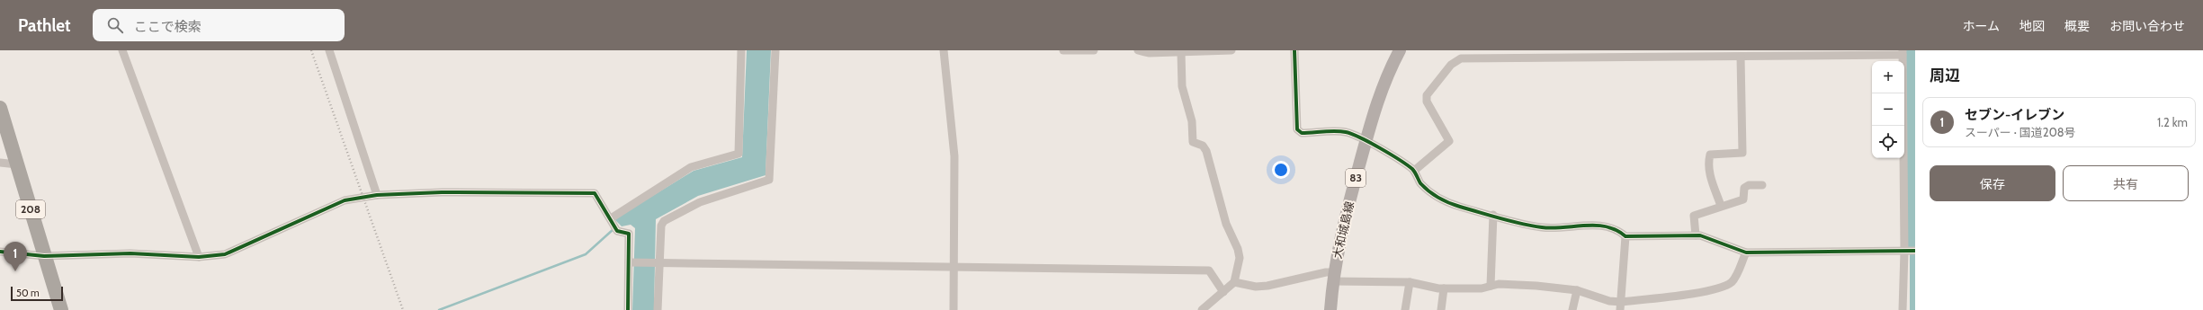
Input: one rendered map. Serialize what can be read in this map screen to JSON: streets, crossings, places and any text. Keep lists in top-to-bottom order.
{
  "streets": {
    "highway": ["208"],
    "main road": ["83", "大和城島線"]
  },
  "scale_bar": "50 m",
  "page": {
    "header": "Pathlet",
    "search": "ここで検索",
    "nav": [
      "ホーム",
      "地図",
      "概要",
      "お問い合わせ"
    ],
    "heading": "周辺",
    "map_buttons": ["+", "−"],
    "list": [
      {
        "mark": "1",
        "name": "セブン-イレブン",
        "note": "スーパー · 国道208号",
        "value": "1.2 km"
      }
    ],
    "buttons": ["保存", "共有"],
    "pins": "1",
    "scale": "50 m"
  }
}
